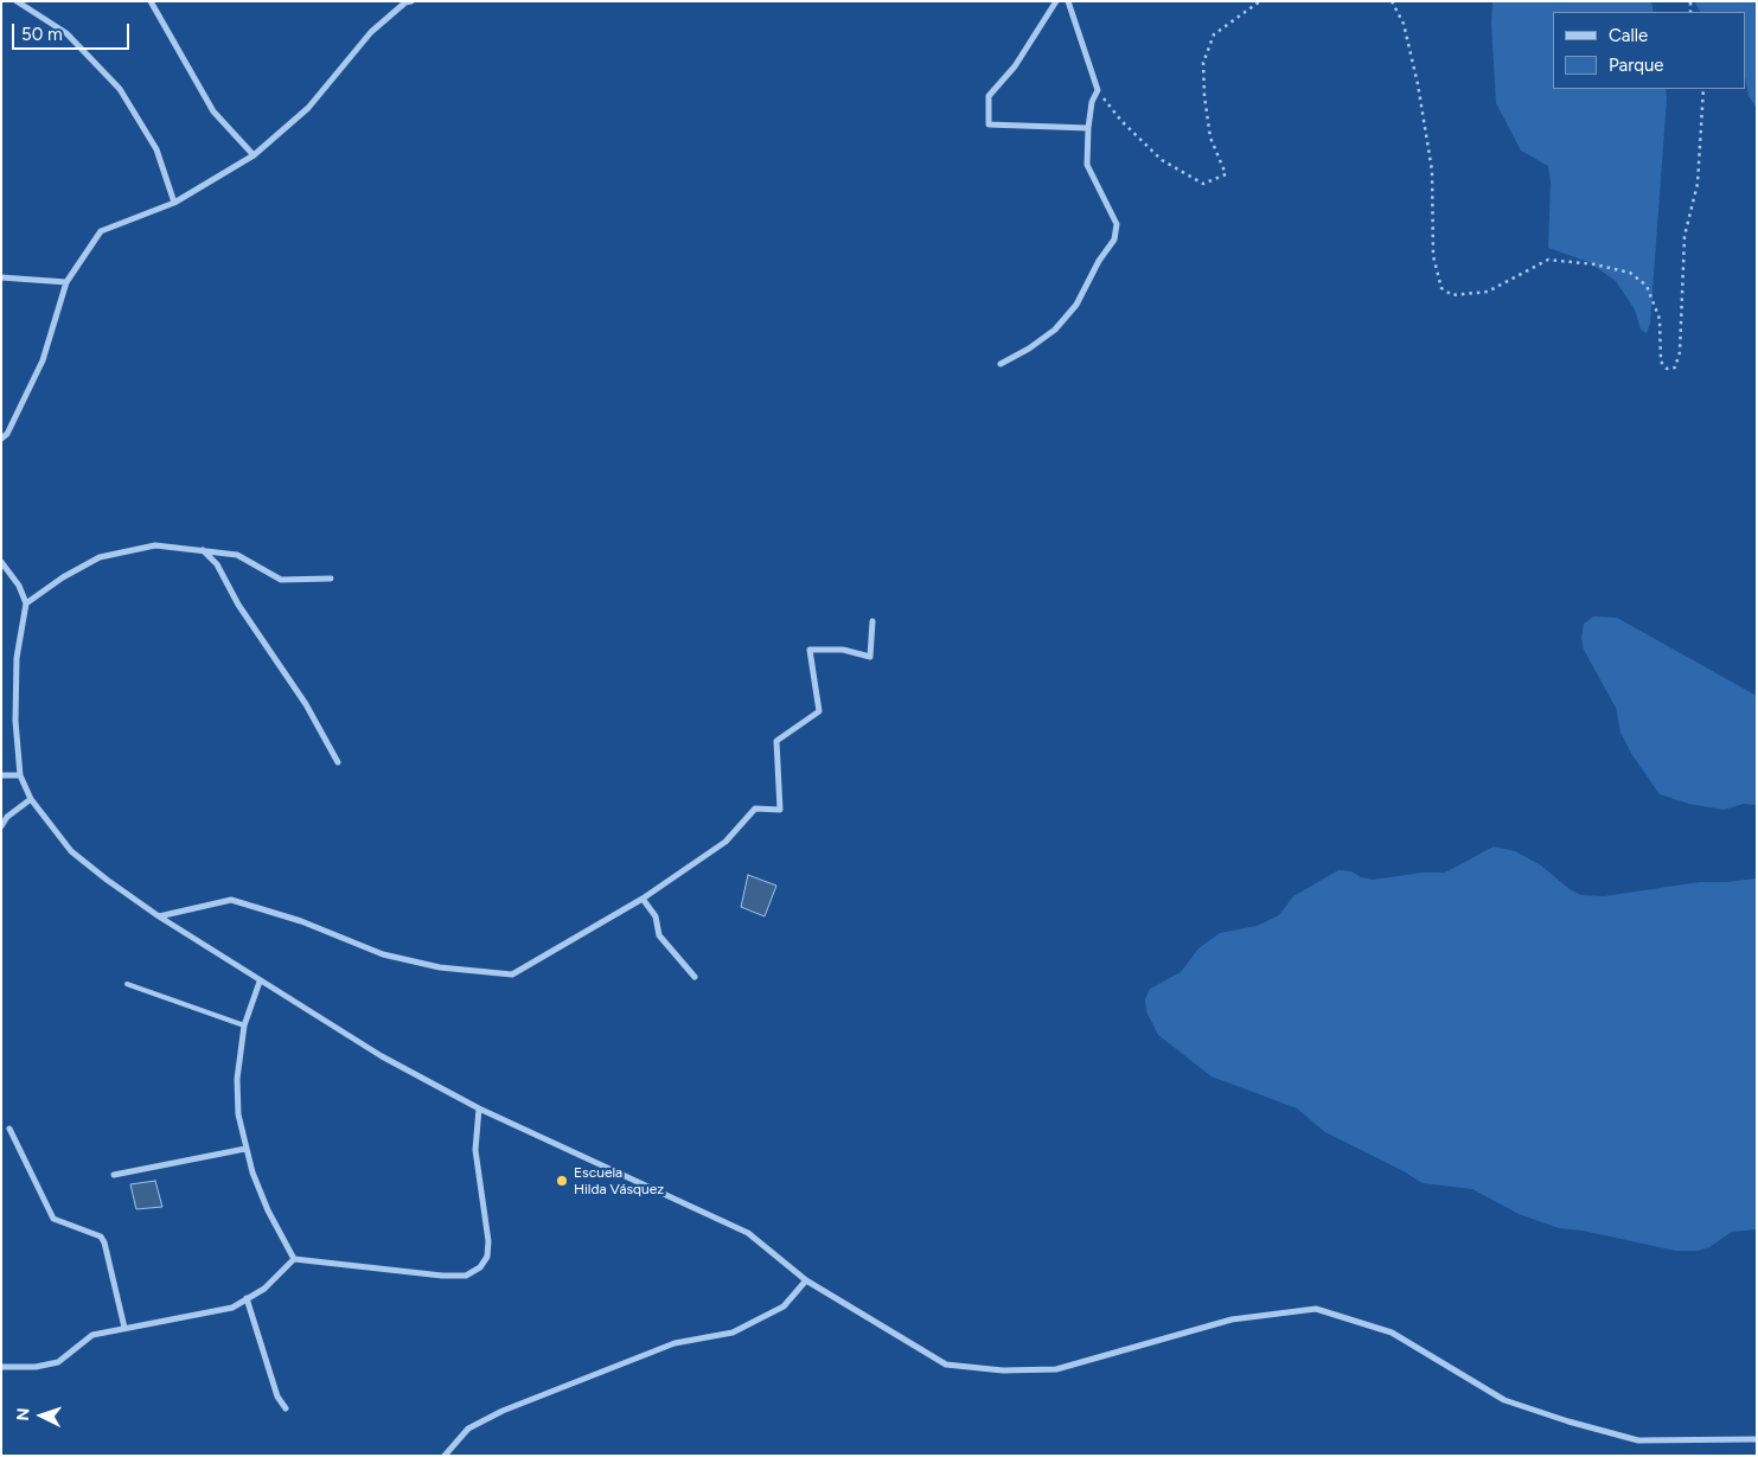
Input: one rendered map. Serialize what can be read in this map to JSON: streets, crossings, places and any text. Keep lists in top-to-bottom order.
{
  "places": ["Escuela Hilda Vásquez"],
  "legend": ["Calle", "Parque"],
  "scale_bar": "50 m",
  "north": "left"
}
